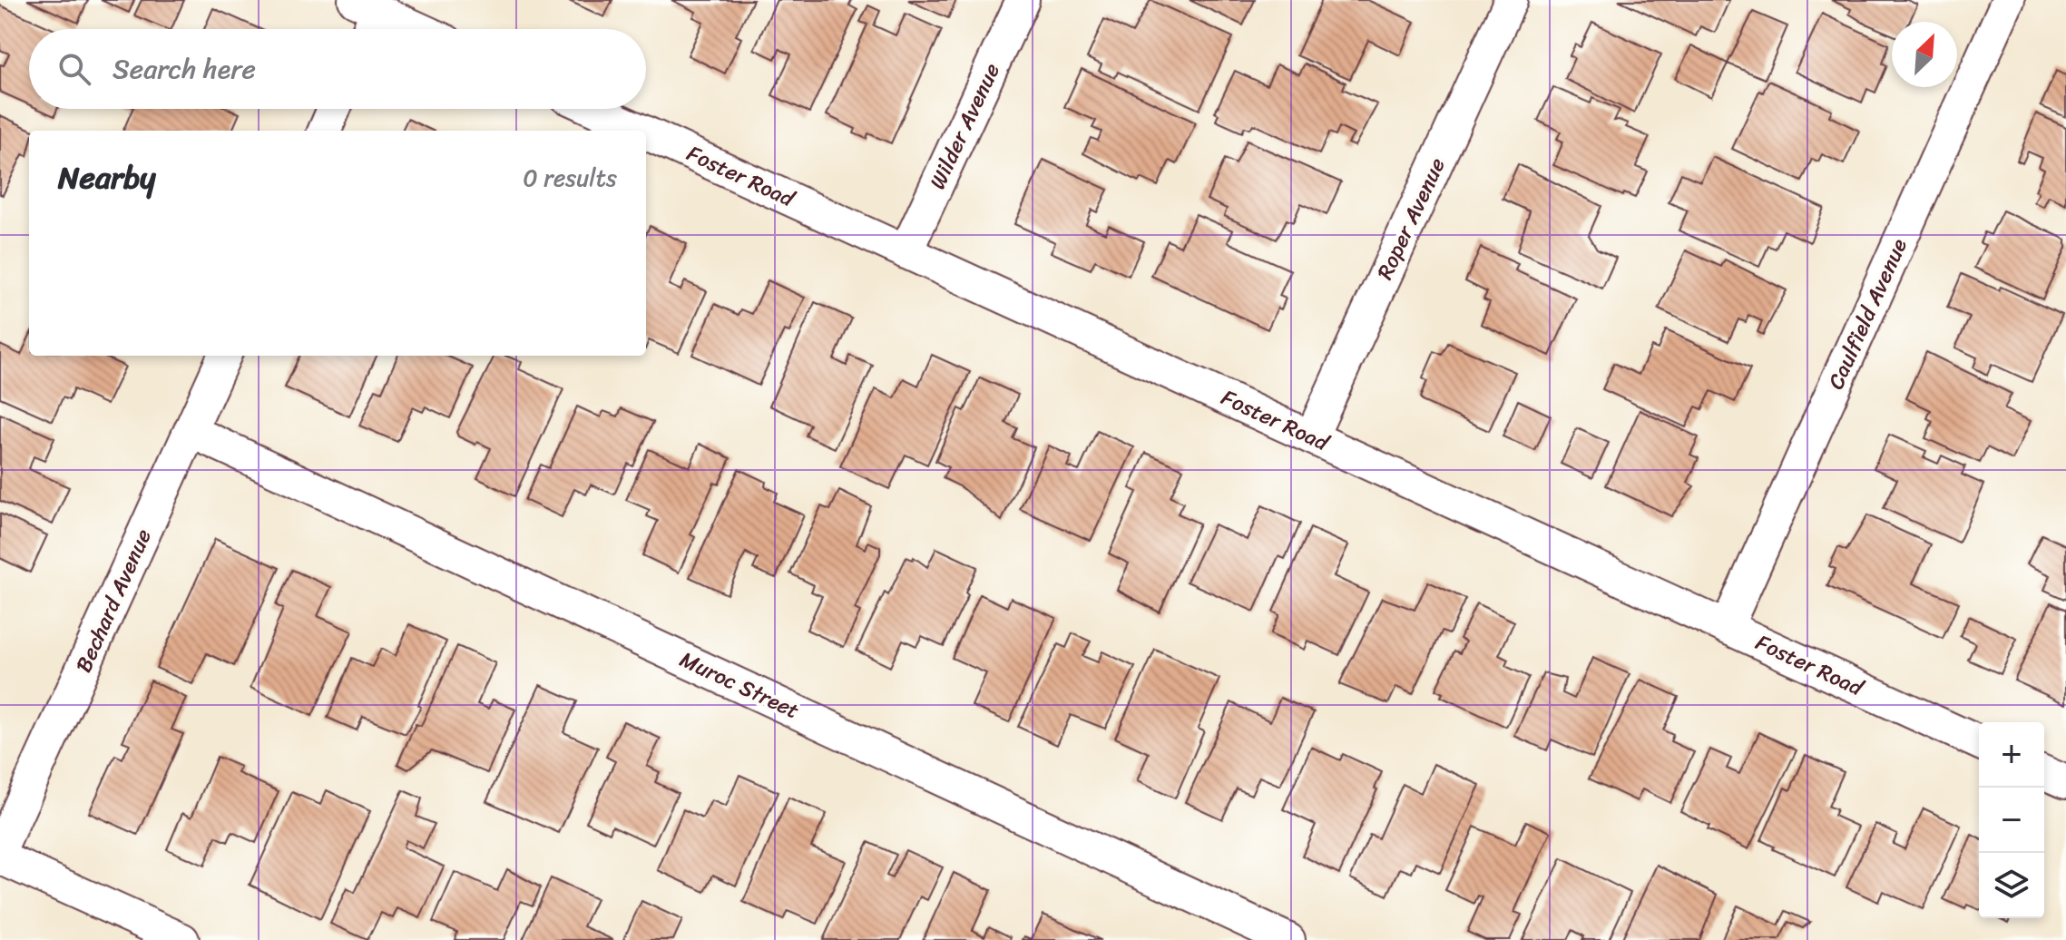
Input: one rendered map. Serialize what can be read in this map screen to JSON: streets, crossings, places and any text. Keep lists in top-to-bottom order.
{
  "streets": {
    "street": [
      "Wilder Avenue",
      "Foster Road",
      "Roper Avenue",
      "Caulfield Avenue",
      "Bechard Avenue",
      "Muroc Street"
    ]
  },
  "crossings": [
    ["Wilder Avenue", "Foster Road"],
    ["Foster Road", "Roper Avenue"],
    ["Foster Road", "Caulfield Avenue"],
    ["Bechard Avenue", "Muroc Street"]
  ],
  "north": "top right",
  "page": {
    "search": "Search here",
    "heading": ["Nearby", "0 results"],
    "map_buttons": ["+", "−"]
  }
}
